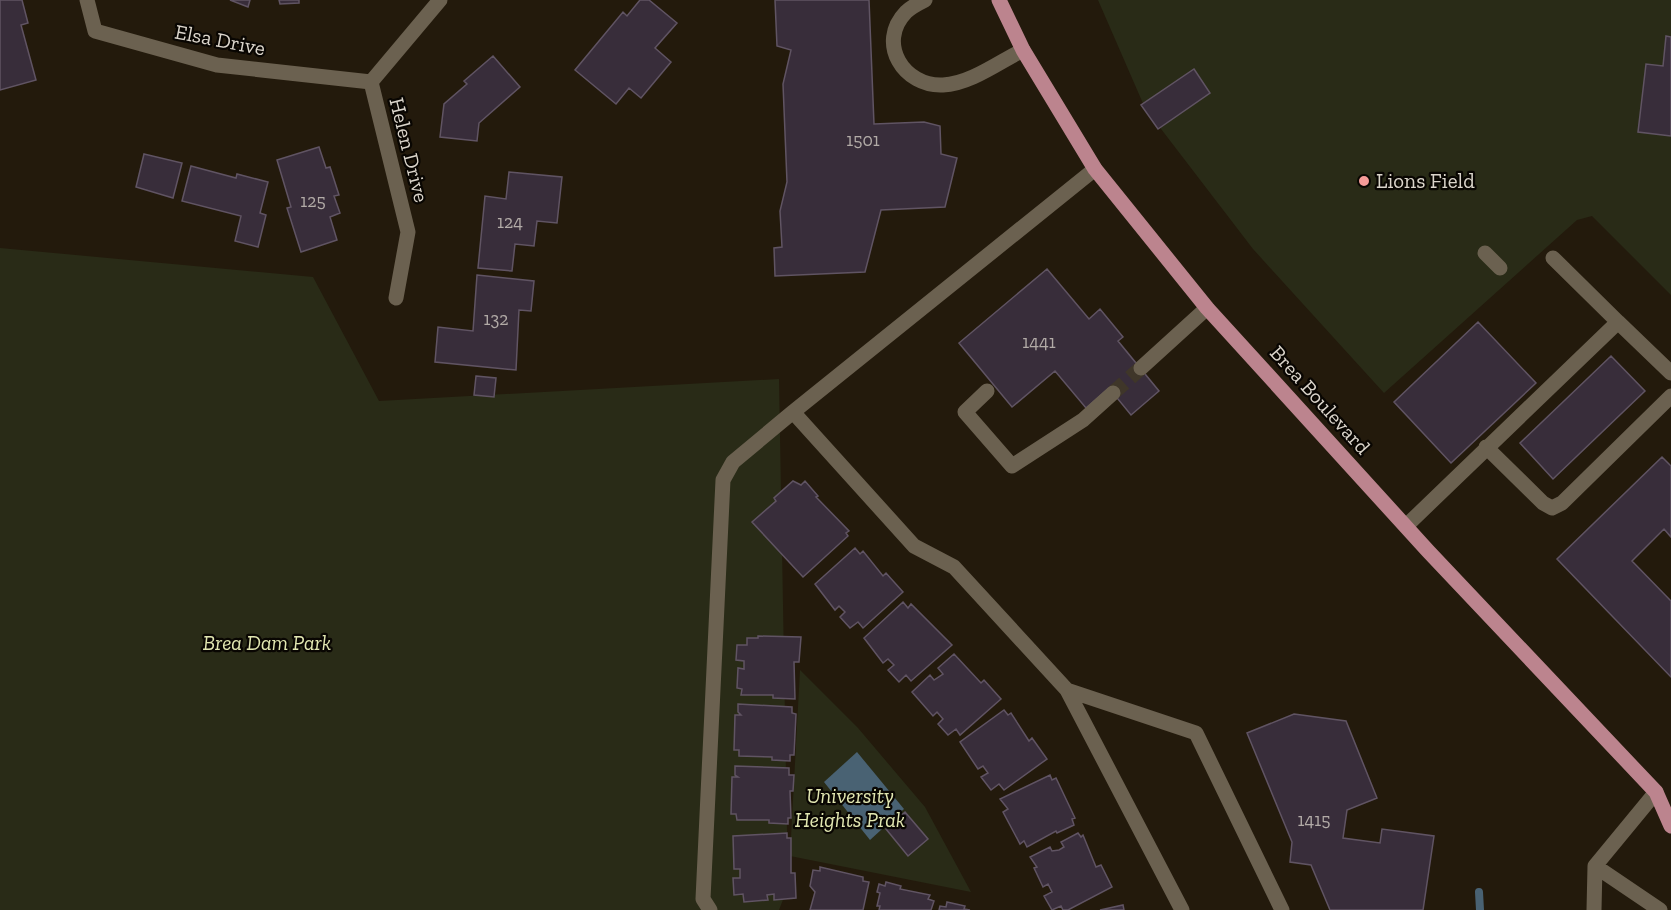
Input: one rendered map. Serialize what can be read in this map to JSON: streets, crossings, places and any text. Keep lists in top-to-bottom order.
{
  "streets": {
    "main road": ["Brea Boulevard"],
    "street": ["Elsa Drive", "Helen Drive"]
  },
  "crossings": [
    ["Elsa Drive", "Helen Drive"]
  ],
  "parks": ["Brea Dam Park", "University Heights Prak"],
  "places": ["Lions Field"],
  "house_numbers": [
    "1501",
    "125",
    "124",
    "132",
    "1441",
    "1415"
  ]
}
